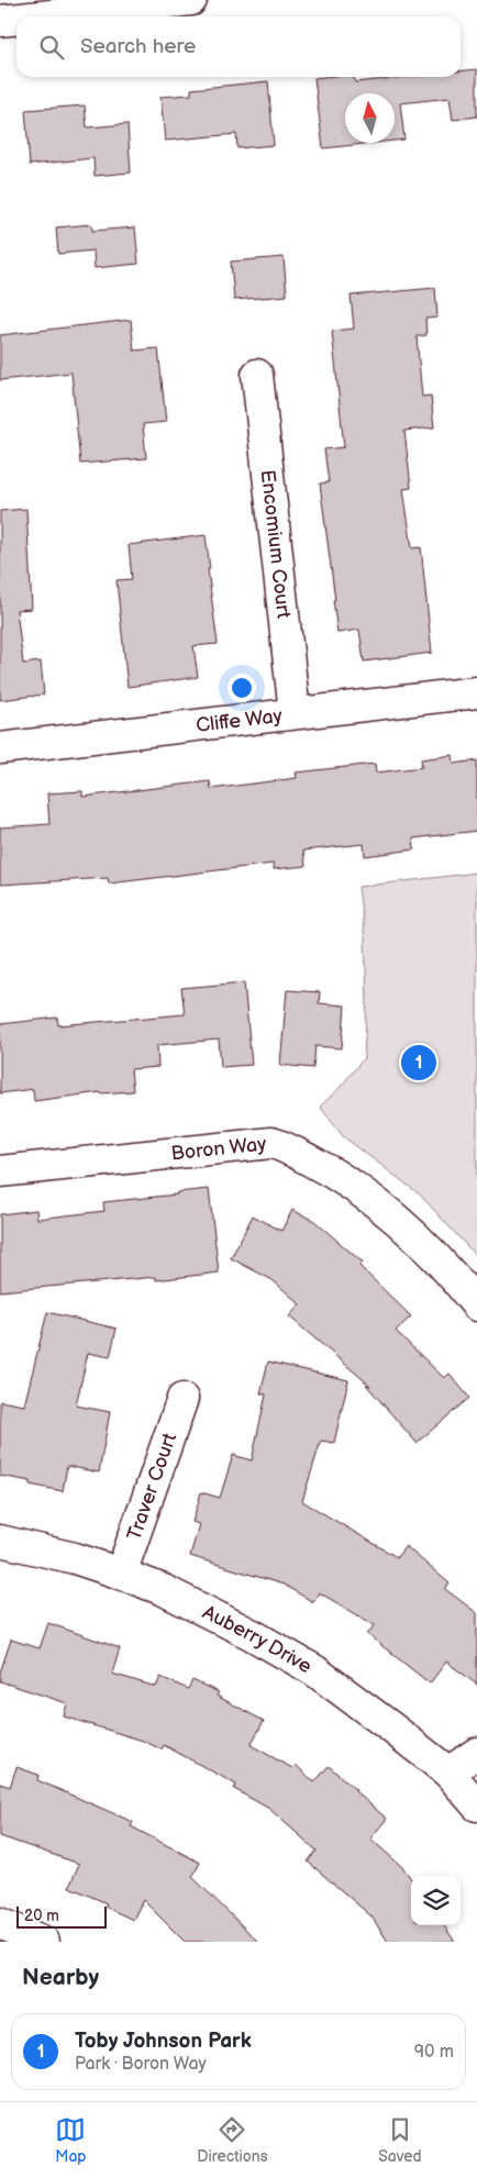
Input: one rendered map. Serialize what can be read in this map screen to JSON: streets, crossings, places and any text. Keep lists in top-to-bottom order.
{
  "streets": {
    "street": [
      "Encomium Court",
      "Cliffe Way",
      "Boron Way",
      "Traver Court",
      "Auberry Drive"
    ]
  },
  "crossings": [
    ["Encomium Court", "Cliffe Way"],
    ["Traver Court", "Auberry Drive"]
  ],
  "scale_bar": "20 m",
  "north": "top",
  "page": {
    "search": "Search here",
    "pins": "1",
    "scale": "20 m",
    "heading": "Nearby",
    "list": [
      {
        "mark": "1",
        "name": "Toby Johnson Park",
        "note": "Park · Boron Way",
        "value": "90 m"
      }
    ],
    "nav": ["Map", "Directions", "Saved"]
  }
}
